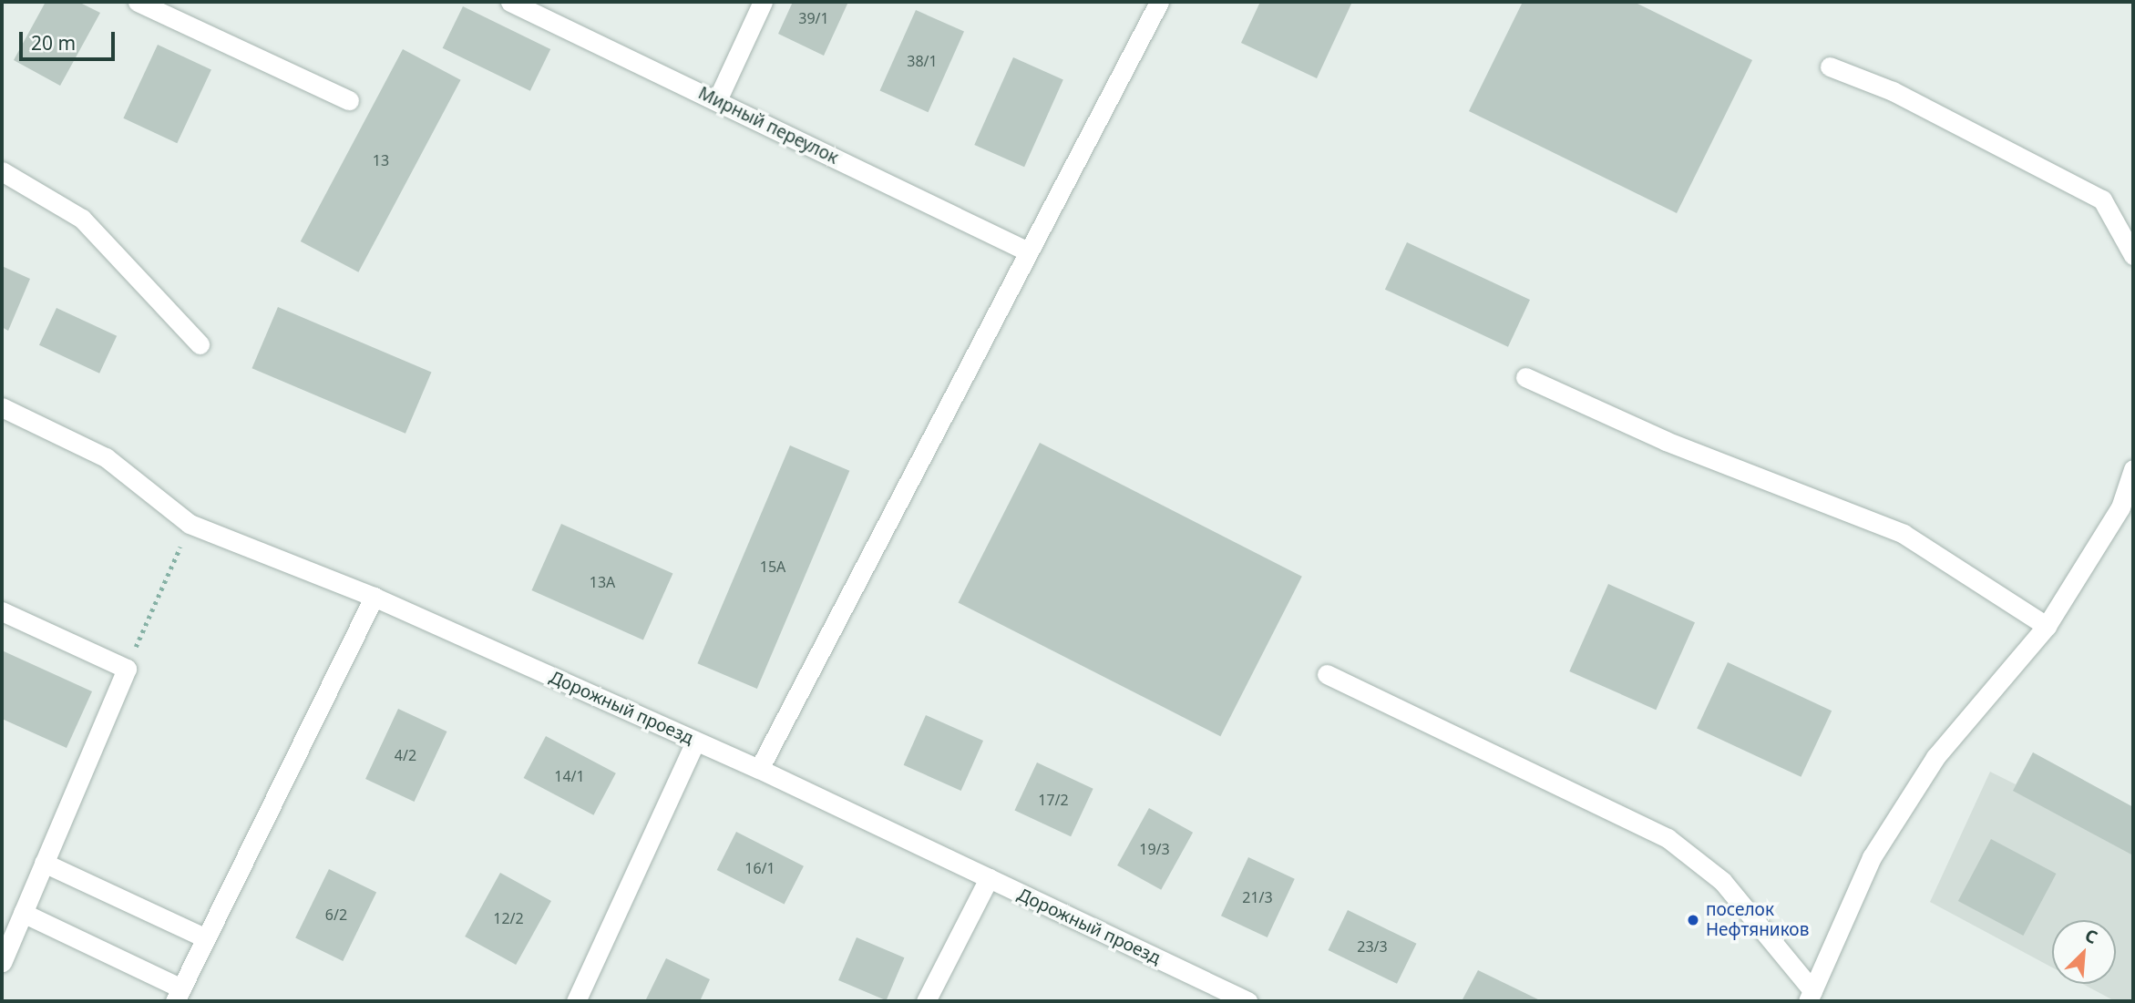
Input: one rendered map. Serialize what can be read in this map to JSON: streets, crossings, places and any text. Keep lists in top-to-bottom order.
{
  "streets": {
    "street": ["Мирный переулок", "Дорожный проезд"]
  },
  "places": ["поселок Нефтяников"],
  "house_numbers": [
    "39/1",
    "38/1",
    "13",
    "15А",
    "13А",
    "4/2",
    "14/1",
    "17/2",
    "19/3",
    "16/1",
    "21/3",
    "6/2",
    "12/2",
    "23/3"
  ],
  "scale_bar": "20 m",
  "north": "top right"
}
